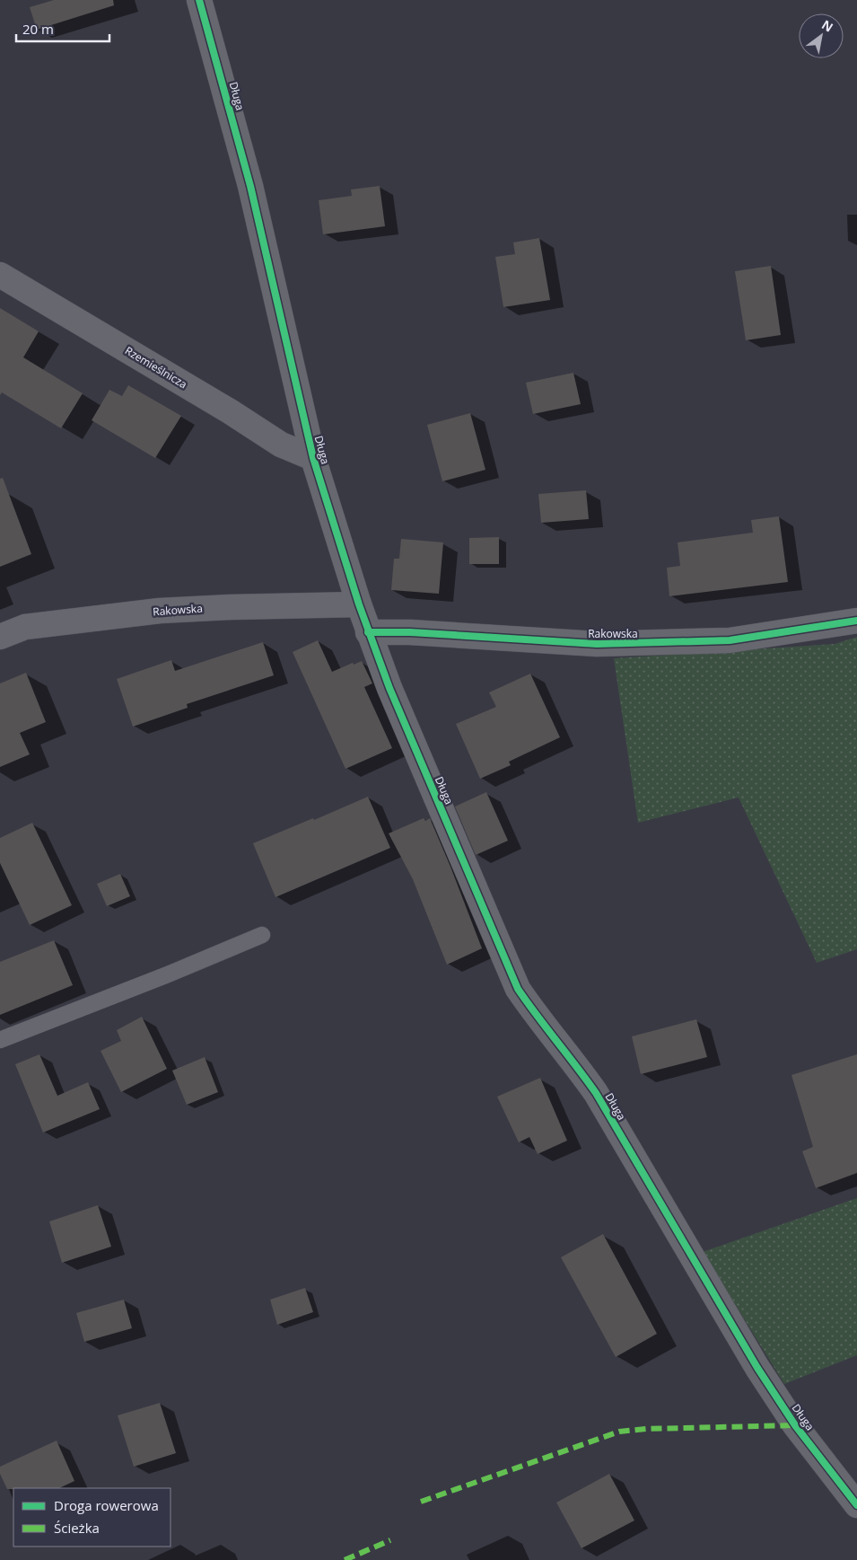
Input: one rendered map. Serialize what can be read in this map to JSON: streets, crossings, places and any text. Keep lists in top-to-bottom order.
{
  "streets": {
    "street": ["Długa", "Rzemieślnicza", "Rakowska"]
  },
  "crossings": [
    ["Długa", "Rzemieślnicza"],
    ["Długa", "Rakowska"]
  ],
  "legend": ["Droga rowerowa", "Ścieżka"],
  "scale_bar": "20 m",
  "north": "top right"
}
